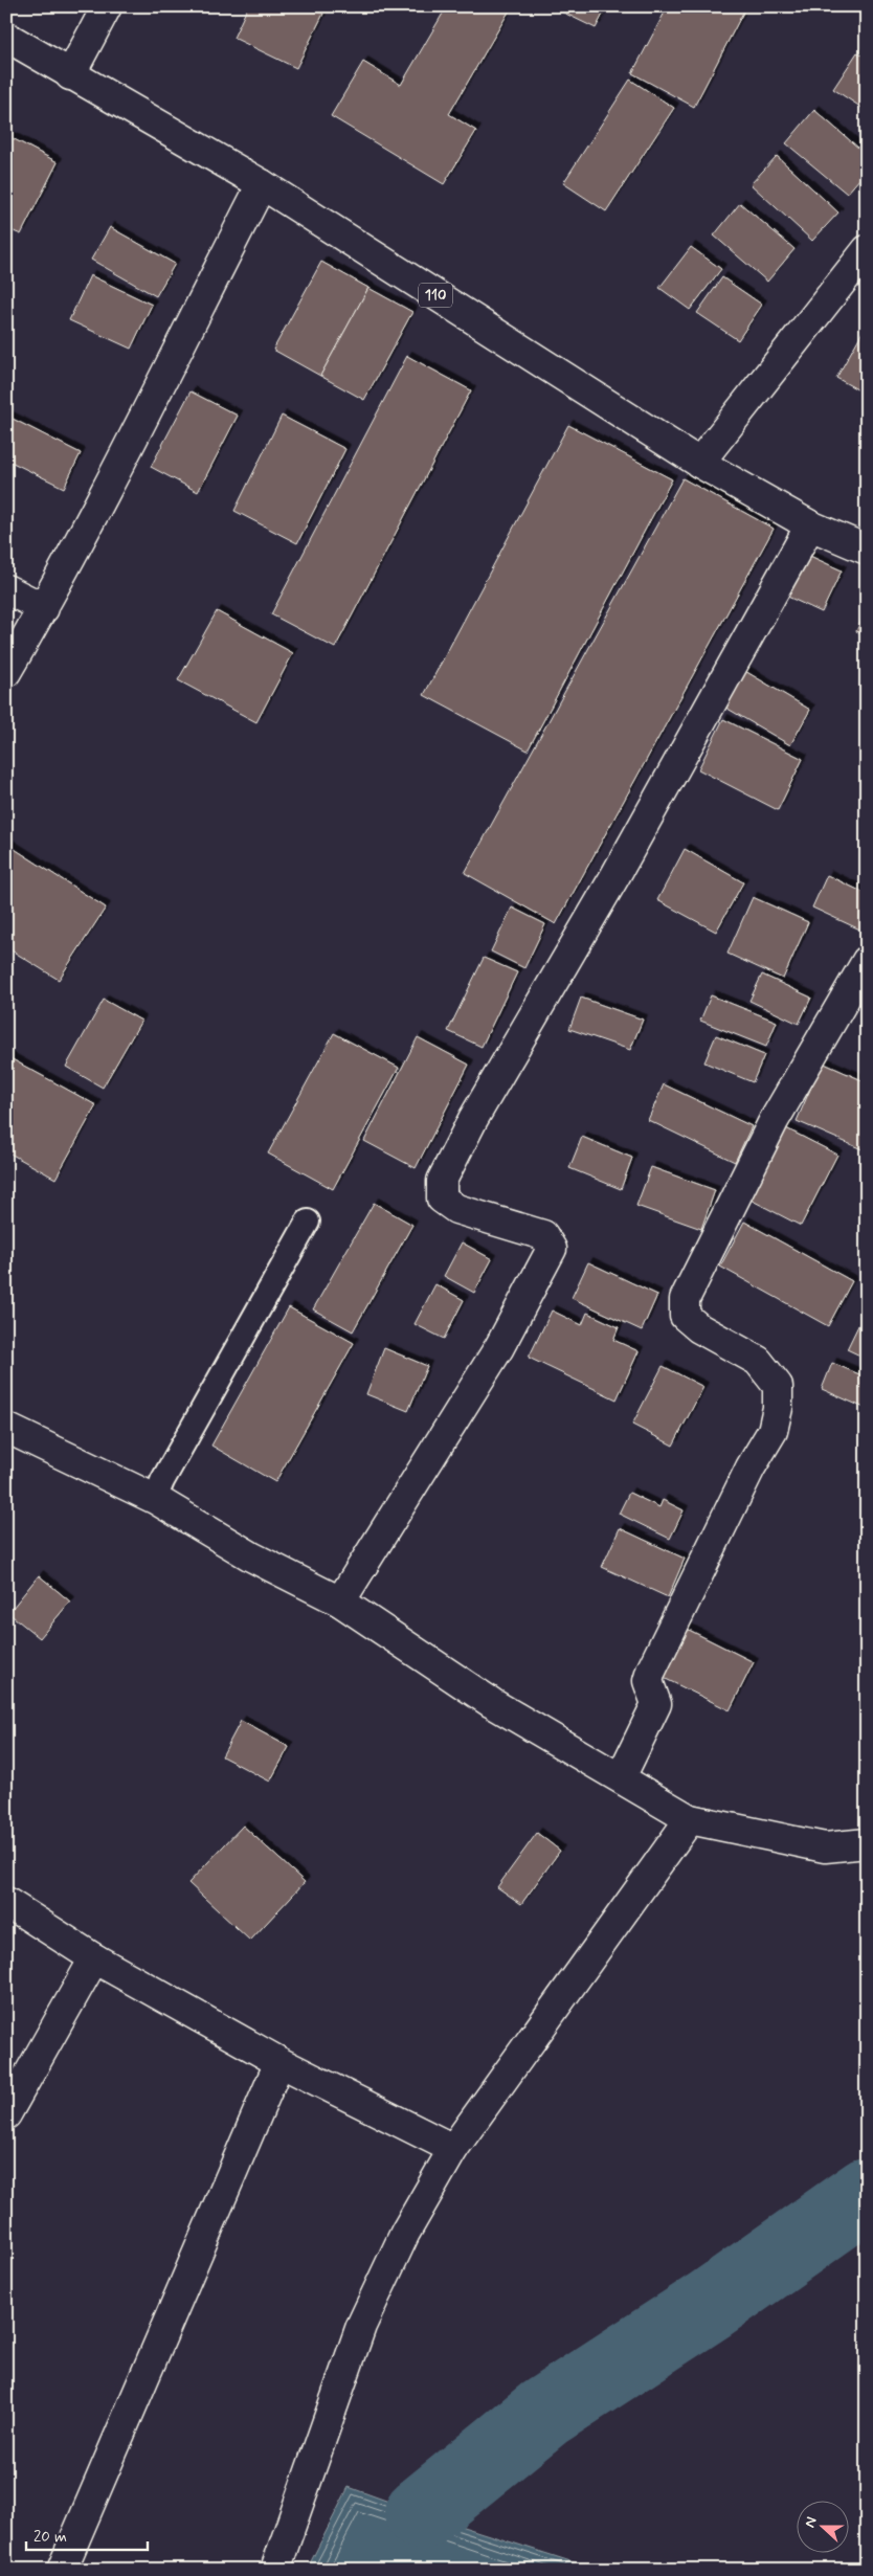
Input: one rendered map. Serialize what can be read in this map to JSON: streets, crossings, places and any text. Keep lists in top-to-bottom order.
{
  "streets": {
    "street": ["110"]
  },
  "scale_bar": "20 m",
  "north": "left"
}
